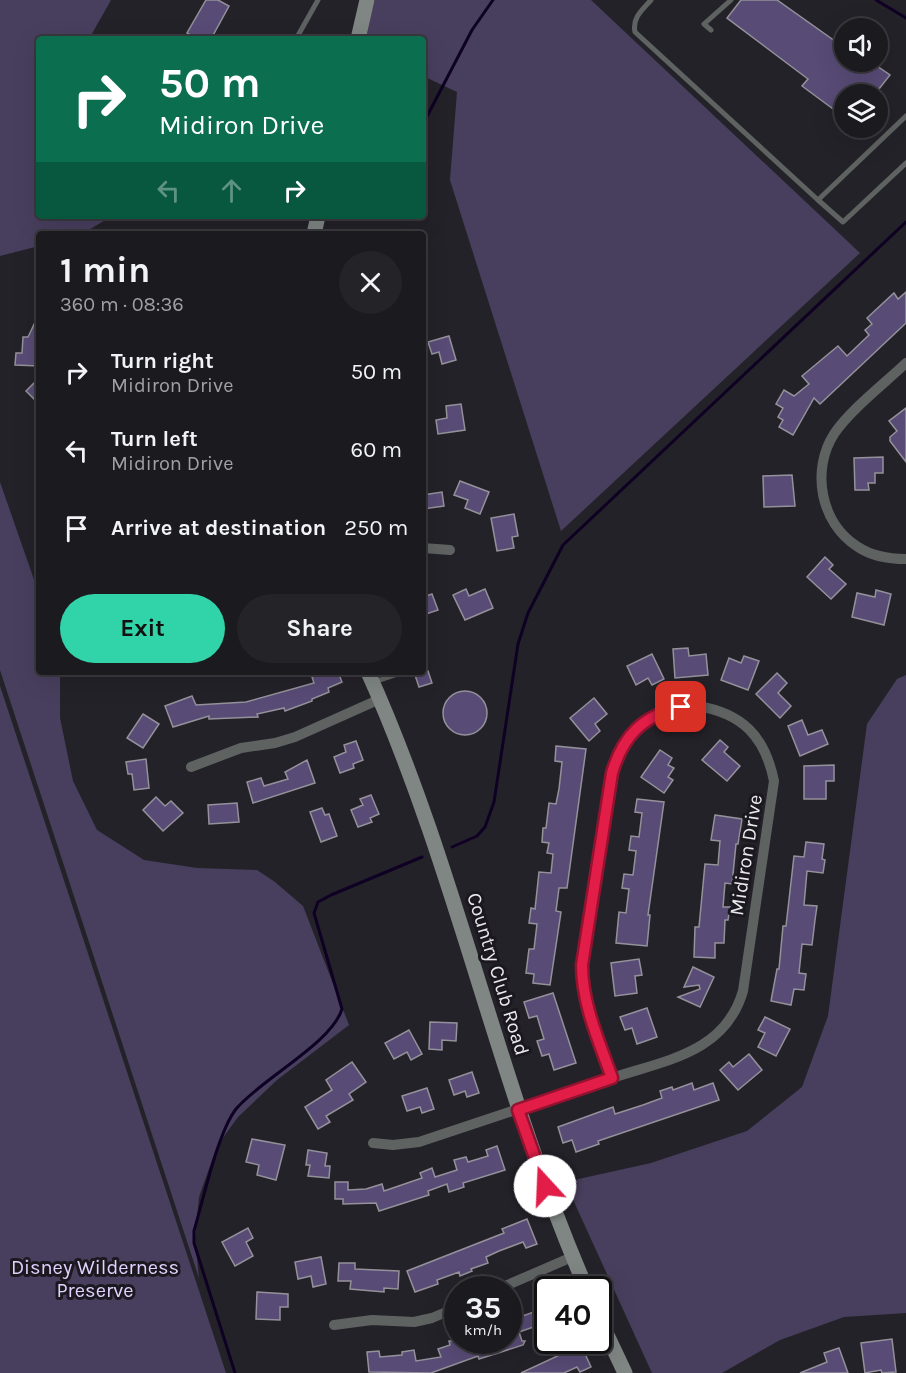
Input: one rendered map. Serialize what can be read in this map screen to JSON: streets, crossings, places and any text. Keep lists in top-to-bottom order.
{
  "streets": {
    "street": ["Midiron Drive", "Country Club Road"]
  },
  "crossings": [
    ["Midiron Drive", "Country Club Road"]
  ],
  "parks": ["Disney Wilderness Preserve"],
  "page": {
    "turn": ["50 m", "Midiron Drive"],
    "heading": ["1 min", "360 m · 08:36"],
    "list": [
      {
        "name": "Turn right",
        "note": "Midiron Drive",
        "value": "50 m"
      },
      {
        "name": "Turn left",
        "note": "Midiron Drive",
        "value": "60 m"
      },
      {
        "name": "Arrive at destination",
        "value": "250 m"
      }
    ],
    "buttons": ["Exit", "Share"],
    "speed": "35 km/h",
    "limit": "40"
  }
}
